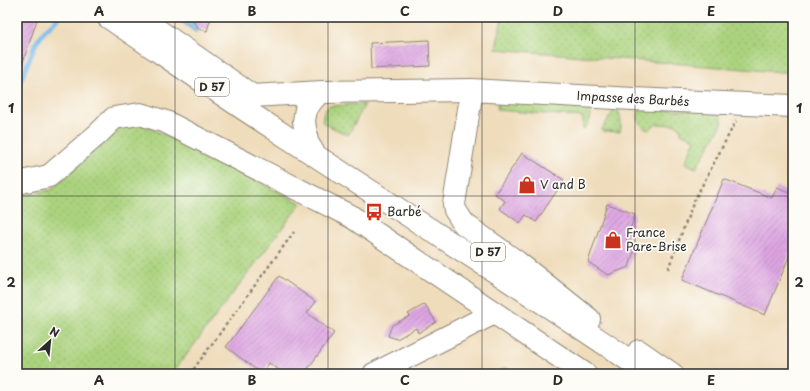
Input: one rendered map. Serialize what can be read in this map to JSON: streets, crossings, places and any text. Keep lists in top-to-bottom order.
{
  "streets": {
    "street": ["D 57", "Impasse des Barbés"]
  },
  "crossings": [
    ["D 57", "Impasse des Barbés"]
  ],
  "places": {
    "shop": ["V and B", "France Pare-Brise"],
    "bus stop": ["Barbé"]
  },
  "north": "top right",
  "grid": {
    "columns": [
      "A",
      "B",
      "C",
      "D",
      "E"
    ],
    "rows": ["1", "2"]
  }
}
